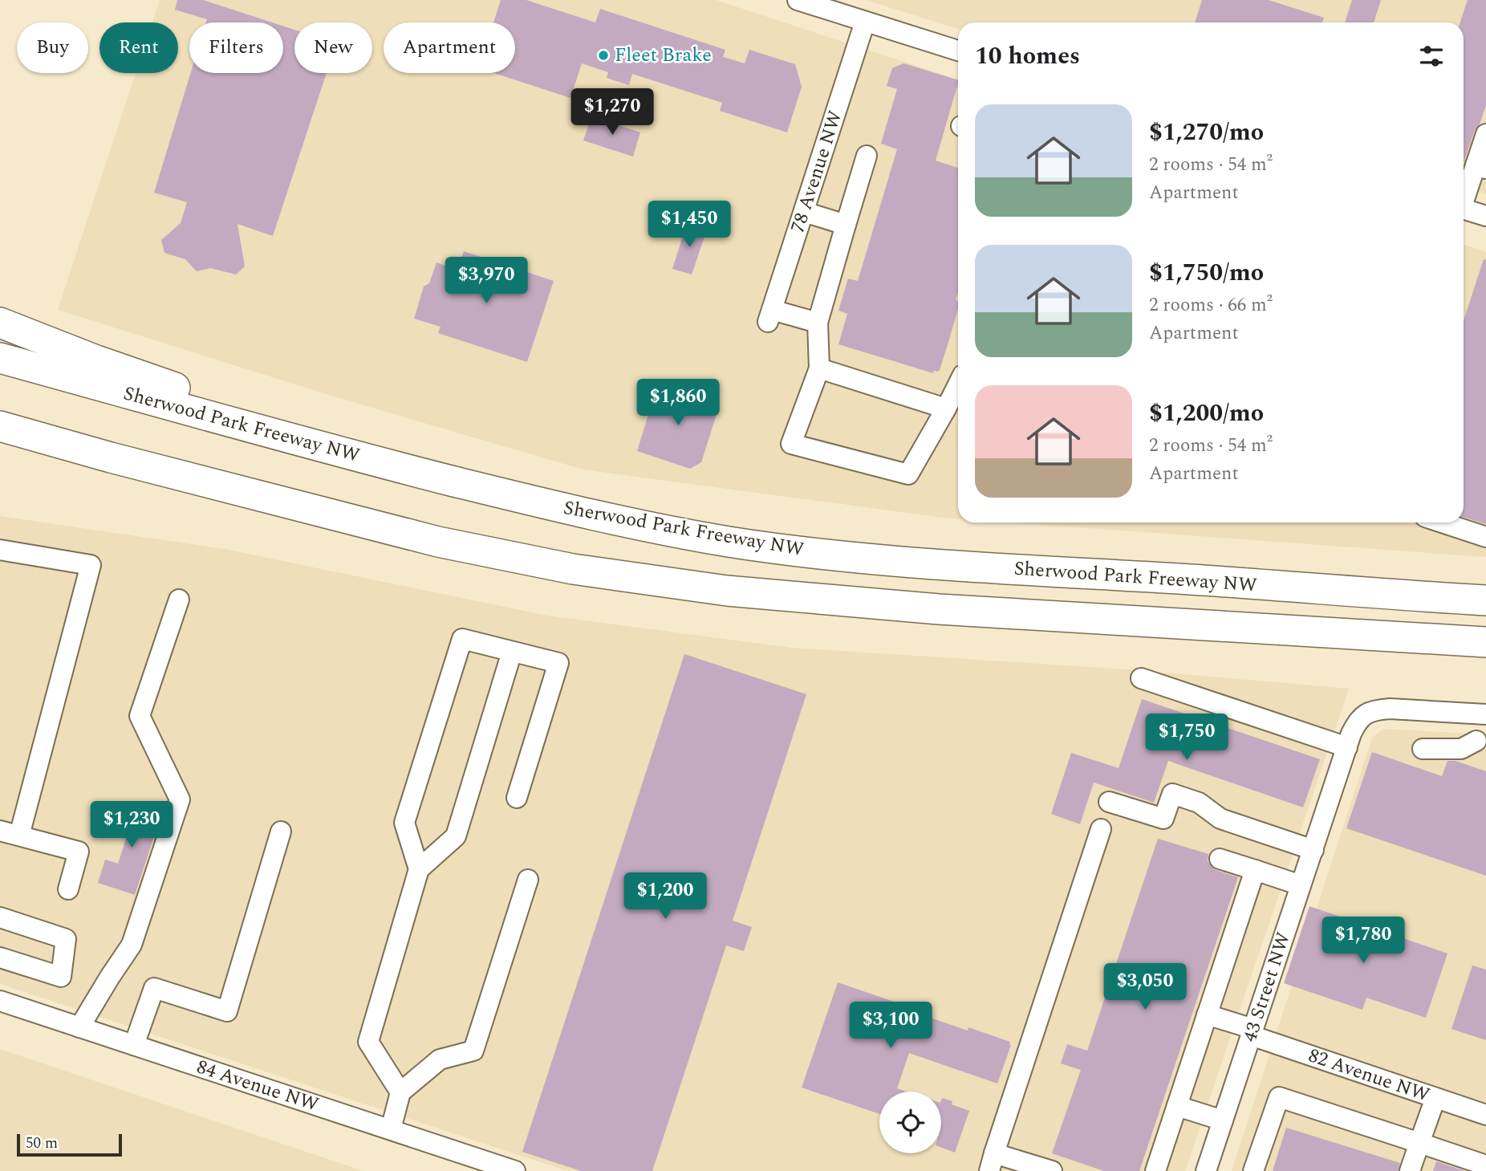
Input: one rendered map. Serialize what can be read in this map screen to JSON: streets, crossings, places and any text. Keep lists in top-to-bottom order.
{
  "streets": {
    "highway": ["Sherwood Park Freeway NW"],
    "street": [
      "78 Avenue NW",
      "43 Street NW",
      "82 Avenue NW",
      "84 Avenue NW"
    ]
  },
  "crossings": [
    ["43 Street NW", "82 Avenue NW"]
  ],
  "places": ["Fleet Brake"],
  "scale_bar": "50 m",
  "page": {
    "chip": [
      "Buy",
      "Rent",
      "Filters",
      "New",
      "Apartment"
    ],
    "heading": "10 homes",
    "price": [
      "$1,270",
      "$1,450",
      "$3,970",
      "$1,860",
      "$1,750",
      "$1,230",
      "$1,200",
      "$1,780",
      "$3,050",
      "$3,100"
    ],
    "list": [
      {
        "name": "$1,270/mo",
        "note": "2 rooms · 54 m² · Apartment"
      },
      {
        "name": "$1,750/mo",
        "note": "2 rooms · 66 m² · Apartment"
      },
      {
        "name": "$1,200/mo",
        "note": "2 rooms · 54 m² · Apartment"
      }
    ],
    "scale": "50 m"
  }
}
